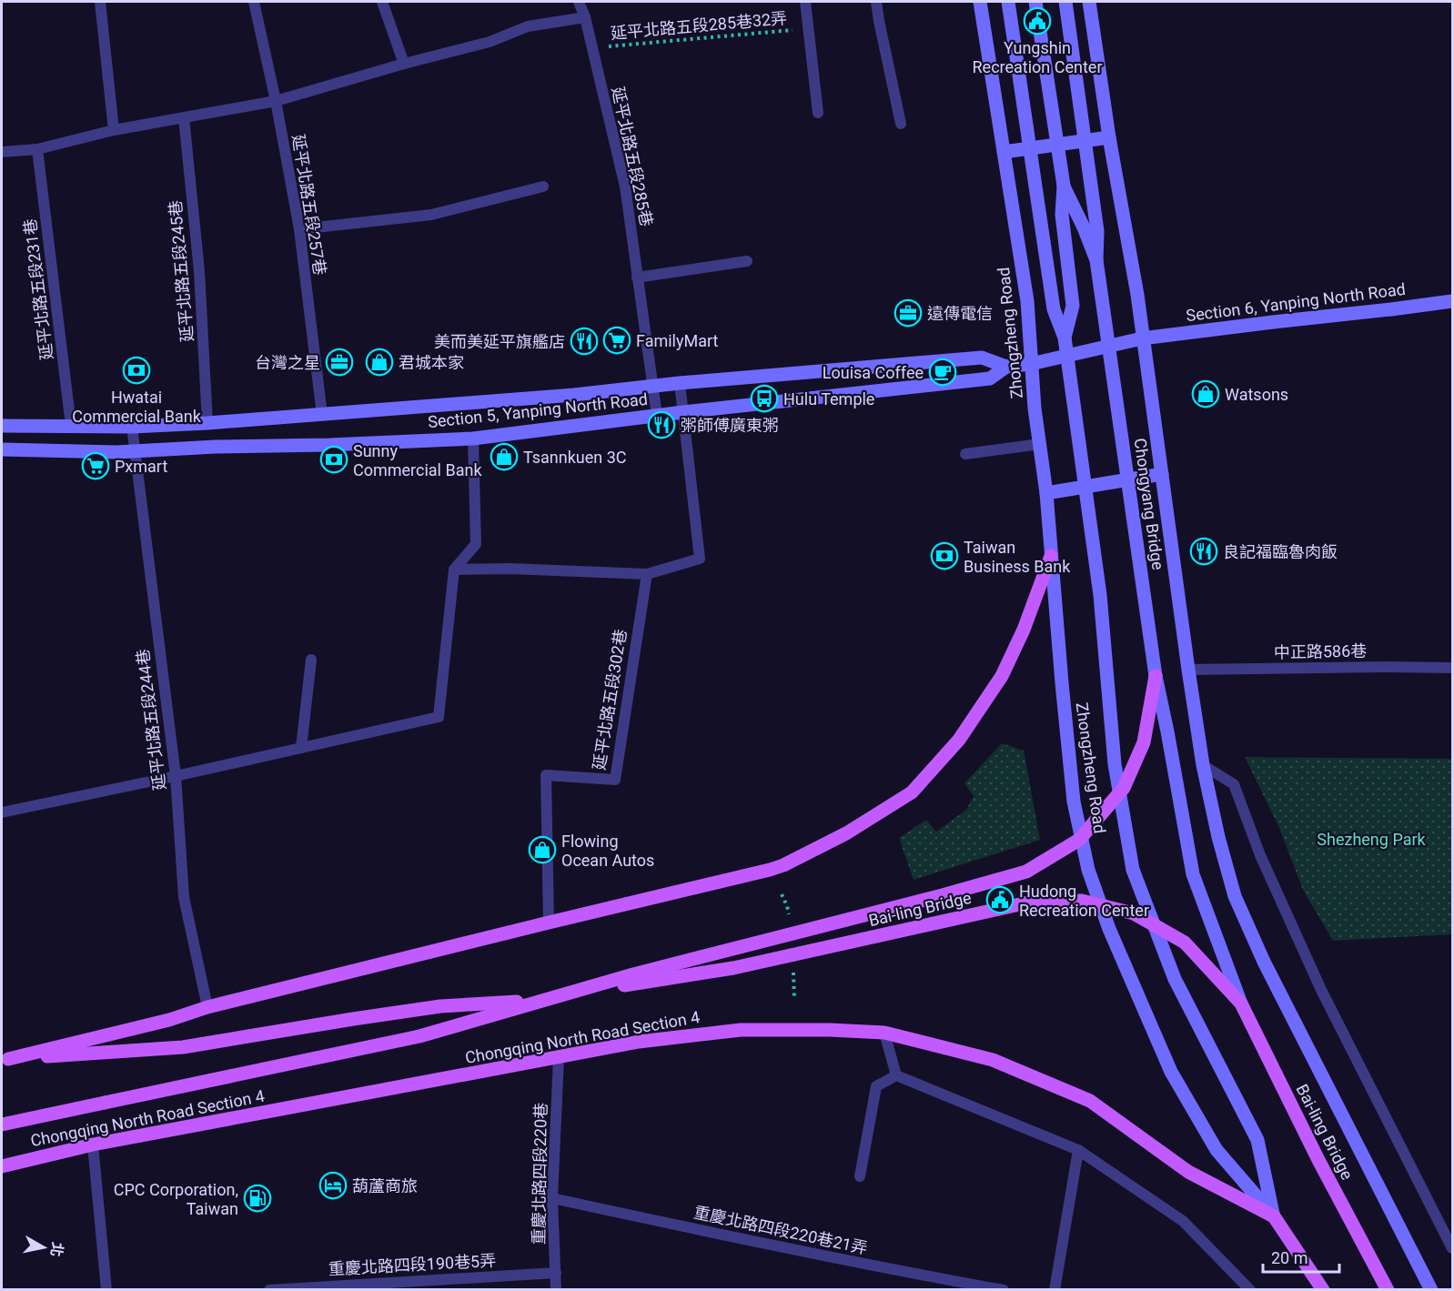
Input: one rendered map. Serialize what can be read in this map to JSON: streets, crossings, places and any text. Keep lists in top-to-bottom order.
{
  "streets": {
    "main road": ["Bai-ling Bridge", "Chongqing North Road Section 4"],
    "street": [
      "Section 6, Yanping North Road",
      "Zhongzheng Road",
      "Section 5, Yanping North Road",
      "Chongyang Bridge"
    ],
    "lane": [
      "延平北路五段285巷",
      "延平北路五段257巷",
      "延平北路五段245巷",
      "延平北路五段231巷",
      "中正路586巷",
      "延平北路五段302巷",
      "延平北路五段244巷",
      "重慶北路四段220巷",
      "重慶北路四段220巷21弄",
      "重慶北路四段190巷5弄"
    ],
    "path": ["延平北路五段285巷32弄"]
  },
  "crossings": [
    ["延平北路五段285巷32弄", "延平北路五段285巷"],
    ["延平北路五段285巷", "Section 5, Yanping North Road"],
    ["延平北路五段257巷", "Section 5, Yanping North Road"],
    ["延平北路五段245巷", "Section 5, Yanping North Road"],
    ["延平北路五段231巷", "Section 5, Yanping North Road"],
    ["Section 6, Yanping North Road", "Section 5, Yanping North Road"],
    ["Zhongzheng Road", "Section 5, Yanping North Road"],
    ["Zhongzheng Road", "Chongqing North Road Section 4"],
    ["Section 5, Yanping North Road", "延平北路五段244巷"],
    ["Chongyang Bridge", "Bai-ling Bridge"],
    ["Chongqing North Road Section 4", "重慶北路四段220巷"],
    ["重慶北路四段220巷", "重慶北路四段220巷21弄"],
    ["重慶北路四段220巷", "重慶北路四段190巷5弄"]
  ],
  "parks": ["Shezheng Park"],
  "places": {
    "public building": ["Yungshin Recreation Center", "Hudong Recreation Center"],
    "office": ["遠傳電信", "台灣之星"],
    "supermarket": ["FamilyMart", "Pxmart"],
    "restaurant": ["美而美延平旗艦店", "粥師傅廣東粥", "良記福臨魯肉飯"],
    "shop": [
      "君城本家",
      "Watsons",
      "Tsannkuen 3C",
      "Flowing Ocean Autos"
    ],
    "bank": ["Hwatai Commercial Bank", "Sunny Commercial Bank", "Taiwan Business Bank"],
    "cafe": ["Louisa Coffee"],
    "bus stop": ["Hulu Temple"],
    "hotel": ["葫蘆商旅"],
    "fuel station": ["CPC Corporation, Taiwan"]
  },
  "scale_bar": "20 m",
  "north": "right"
}
